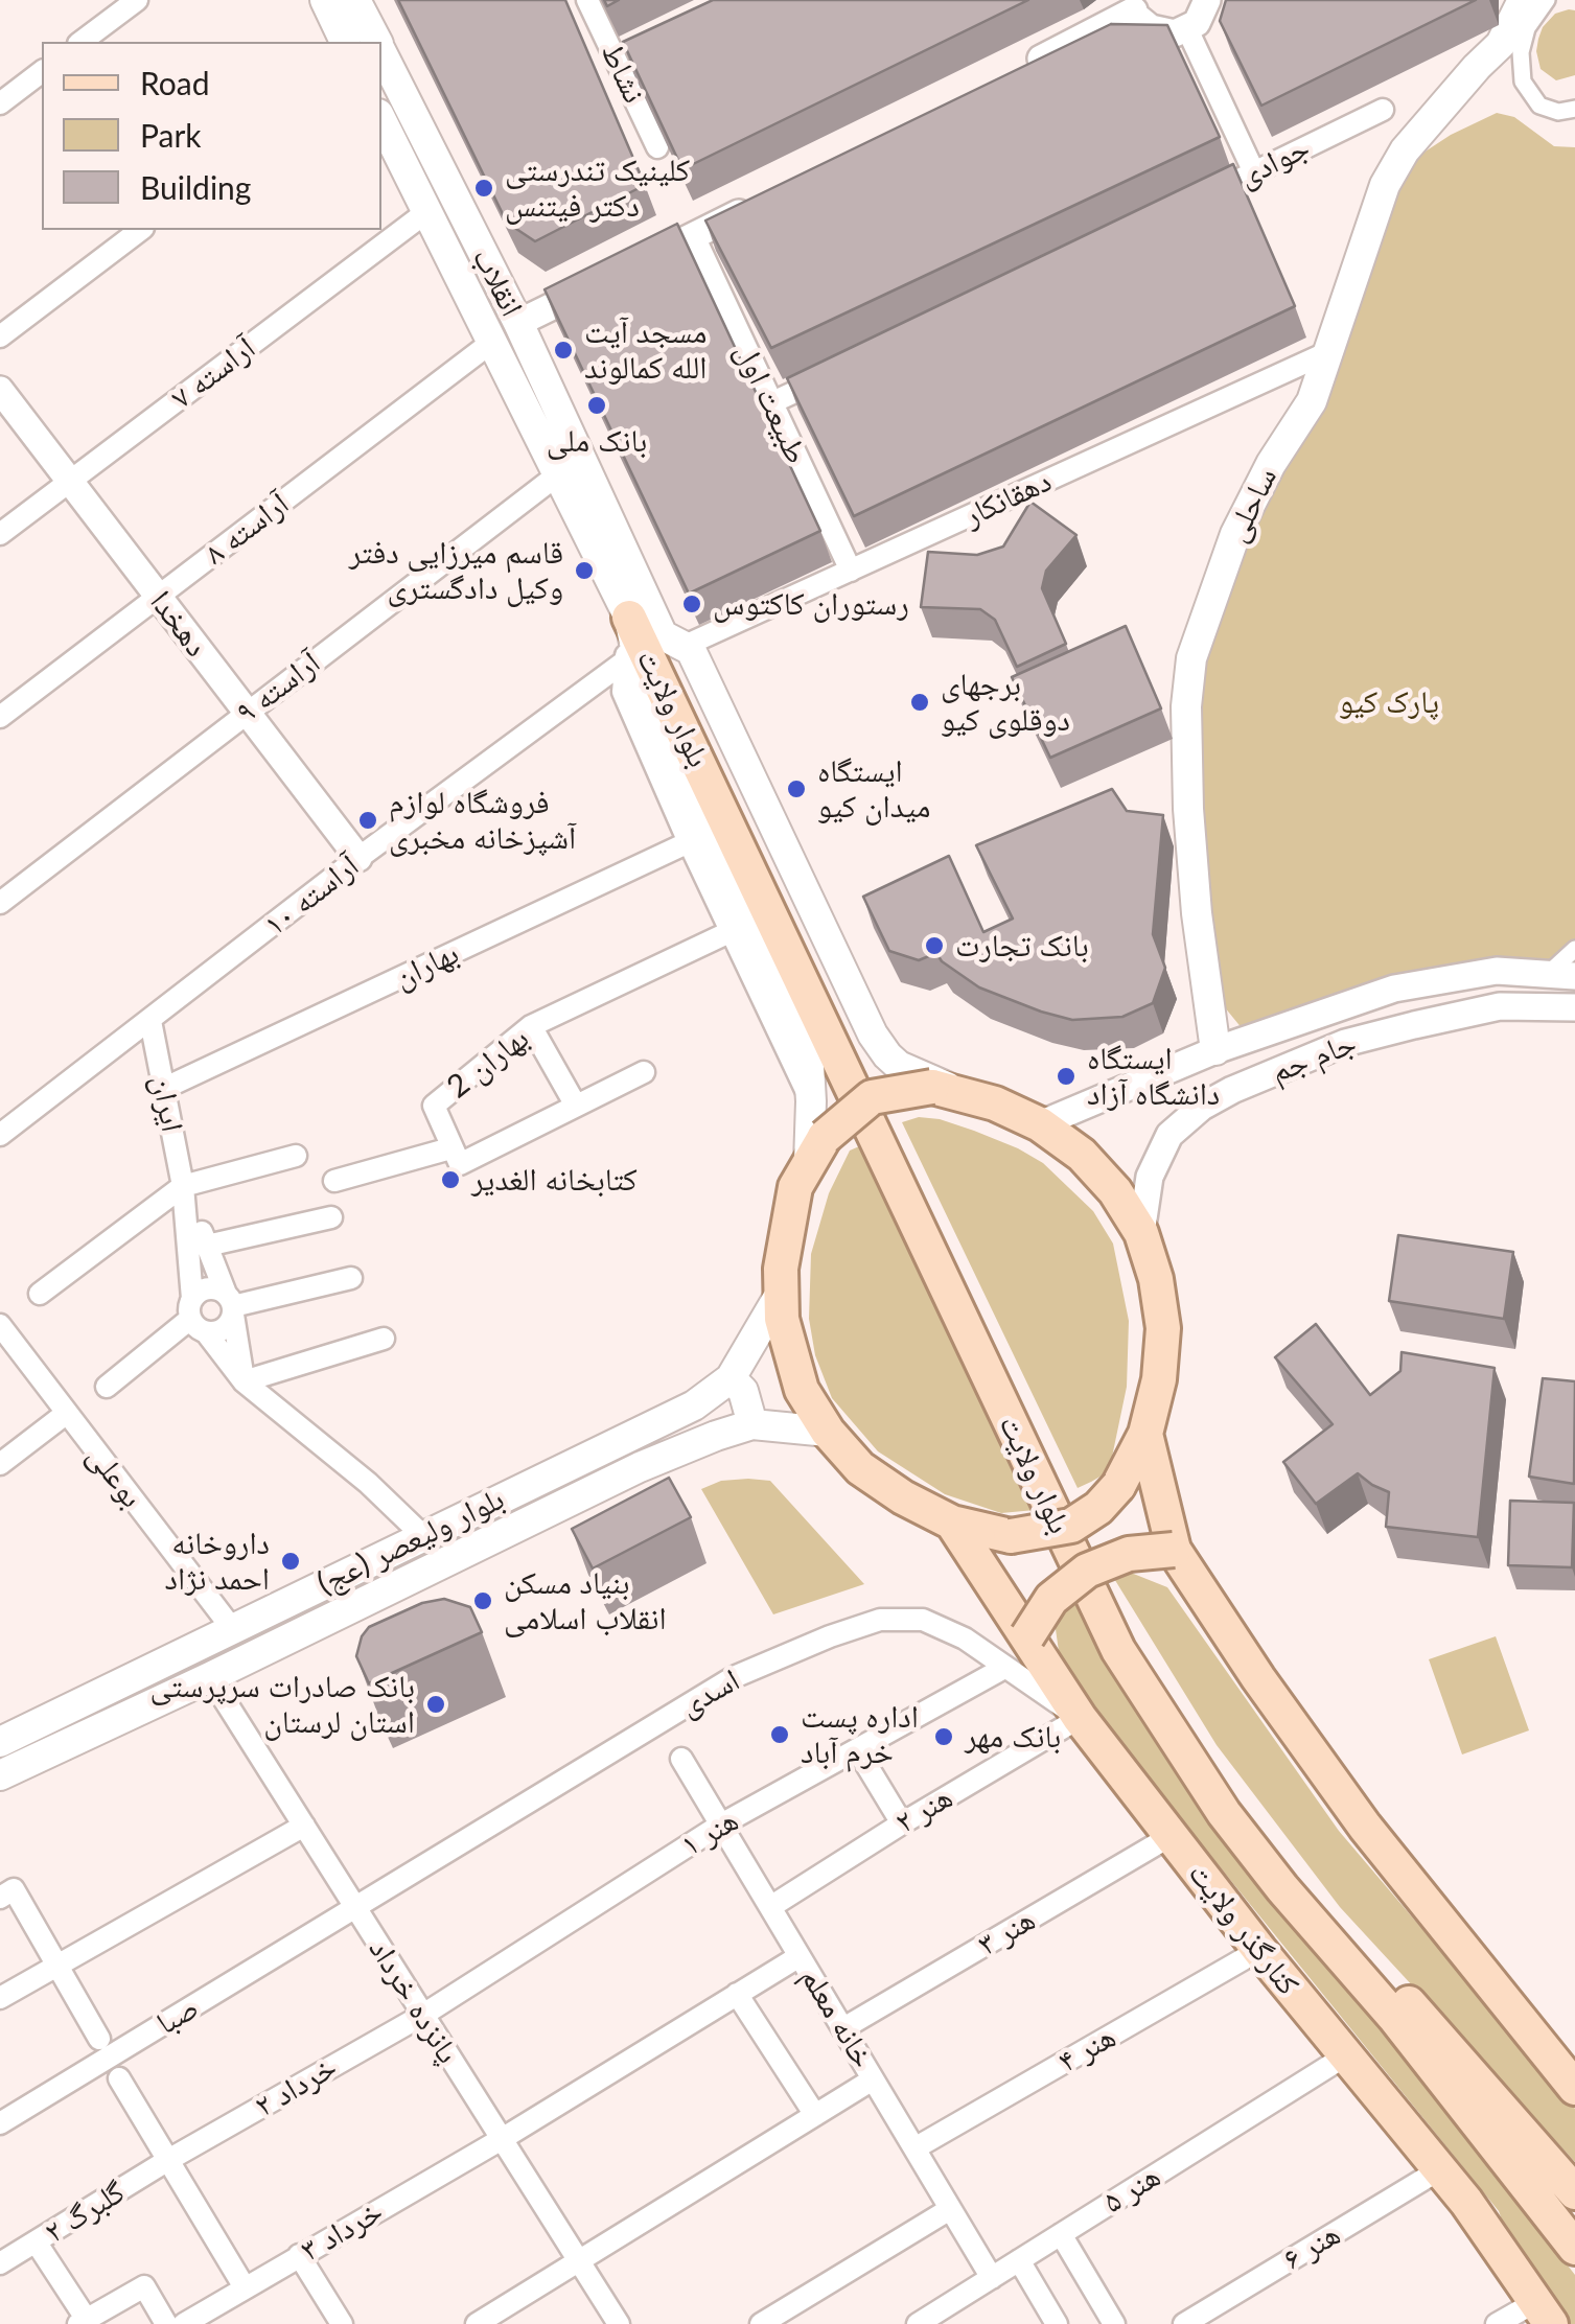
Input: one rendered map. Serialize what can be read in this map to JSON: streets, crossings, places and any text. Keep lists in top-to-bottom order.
{
  "streets": {
    "main road": [
      "انقلاب",
      "ساحلی",
      "بلوار ولایت",
      "بلوار ولیعصر (عج)",
      "کنارگذر ولایت"
    ],
    "street": [
      "نشاط",
      "جوادی",
      "آراسته ۷",
      "طبیعت اول",
      "دهقانکار",
      "آراسته ۸",
      "دهخدا",
      "آراسته ۹",
      "آراسته ۱۰",
      "بهاران",
      "جام جم",
      "بهاران 2",
      "ایران",
      "بوعلی",
      "اسدی",
      "هنر ۲",
      "هنر ۱",
      "هنر ۳",
      "پانزده خرداد",
      "صبا",
      "خانه معلم",
      "هنر ۴",
      "خرداد ۲",
      "هنر ۵",
      "گلبرگ ۲",
      "خرداد ۳",
      "هنر ۶"
    ]
  },
  "crossings": [
    ["انقلاب", "آراسته ۷"],
    ["انقلاب", "دهقانکار"],
    ["انقلاب", "آراسته ۸"],
    ["انقلاب", "آراسته ۹"],
    ["انقلاب", "بلوار ولایت"],
    ["آراسته ۷", "دهخدا"],
    ["طبیعت اول", "دهقانکار"],
    ["دهقانکار", "ساحلی"],
    ["دهقانکار", "بلوار ولایت"],
    ["ساحلی", "جام جم"],
    ["آراسته ۸", "دهخدا"],
    ["دهخدا", "آراسته ۹"],
    ["دهخدا", "آراسته ۱۰"],
    ["آراسته ۱۰", "ایران"],
    ["بهاران", "ایران"],
    ["بوعلی", "بلوار ولیعصر (عج)"],
    ["بلوار ولیعصر (عج)", "پانزده خرداد"],
    ["اسدی", "هنر ۲"],
    ["اسدی", "هنر ۱"],
    ["اسدی", "کنارگذر ولایت"],
    ["اسدی", "پانزده خرداد"],
    ["اسدی", "صبا"],
    ["هنر ۲", "کنارگذر ولایت"],
    ["هنر ۲", "خانه معلم"],
    ["هنر ۱", "پانزده خرداد"],
    ["هنر ۱", "خانه معلم"],
    ["هنر ۱", "خرداد ۲"],
    ["کنارگذر ولایت", "هنر ۳"],
    ["کنارگذر ولایت", "هنر ۴"],
    ["کنارگذر ولایت", "هنر ۵"],
    ["کنارگذر ولایت", "هنر ۶"],
    ["هنر ۳", "خانه معلم"],
    ["پانزده خرداد", "صبا"],
    ["پانزده خرداد", "خرداد ۲"],
    ["پانزده خرداد", "خرداد ۳"],
    ["خانه معلم", "هنر ۴"],
    ["خانه معلم", "هنر ۵"],
    ["خرداد ۲", "گلبرگ ۲"]
  ],
  "parks": ["پارک کیو"],
  "places": [
    "کلینیک تندرستی دکتر فیتنس",
    "مسجد آیت الله کمالوند",
    "بانک ملی",
    "قاسم میرزایی دفتر وکیل دادگستری",
    "رستوران کاکتوس",
    "برجهای دوقلوی کیو",
    "ایستگاه میدان کیو",
    "فروشگاه لوازم آشپزخانه مخبری",
    "بانک تجارت",
    "ایستگاه دانشگاه آزاد",
    "کتابخانه الغدیر",
    "داروخانه احمد نژاد",
    "بنیاد مسکن انقلاب اسلامی",
    "بانک صادرات سرپرستی استان لرستان",
    "اداره پست خرم آباد",
    "بانک مهر"
  ],
  "legend": ["Road", "Park", "Building"]
}
